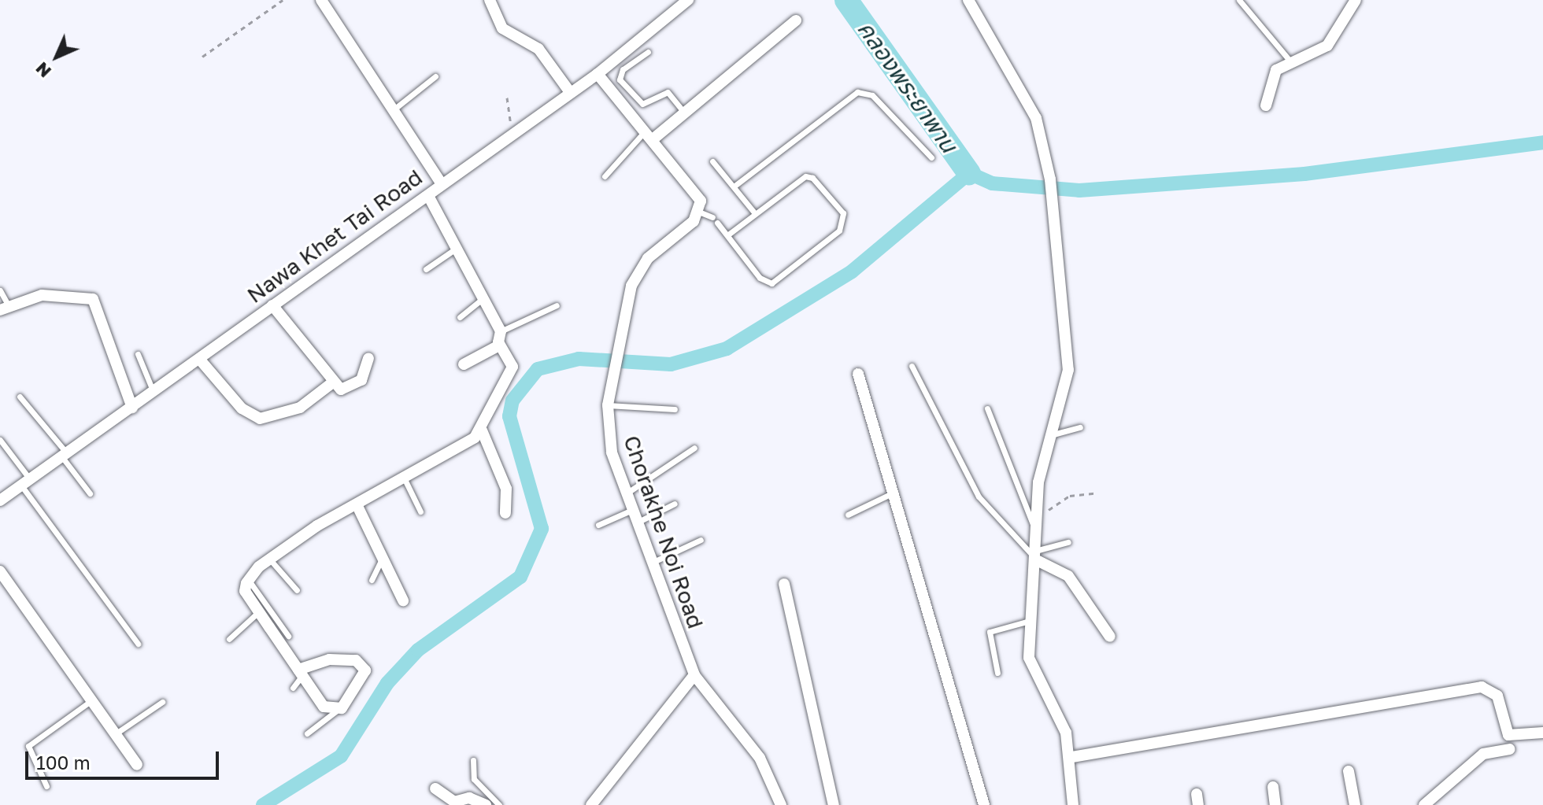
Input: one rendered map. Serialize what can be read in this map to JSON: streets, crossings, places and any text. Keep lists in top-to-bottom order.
{
  "streets": {
    "street": ["Nawa Khet Tai Road", "Chorakhe Noi Road"]
  },
  "water": ["คลองพระยาพาน"],
  "scale_bar": "100 m",
  "north": "bottom left"
}
